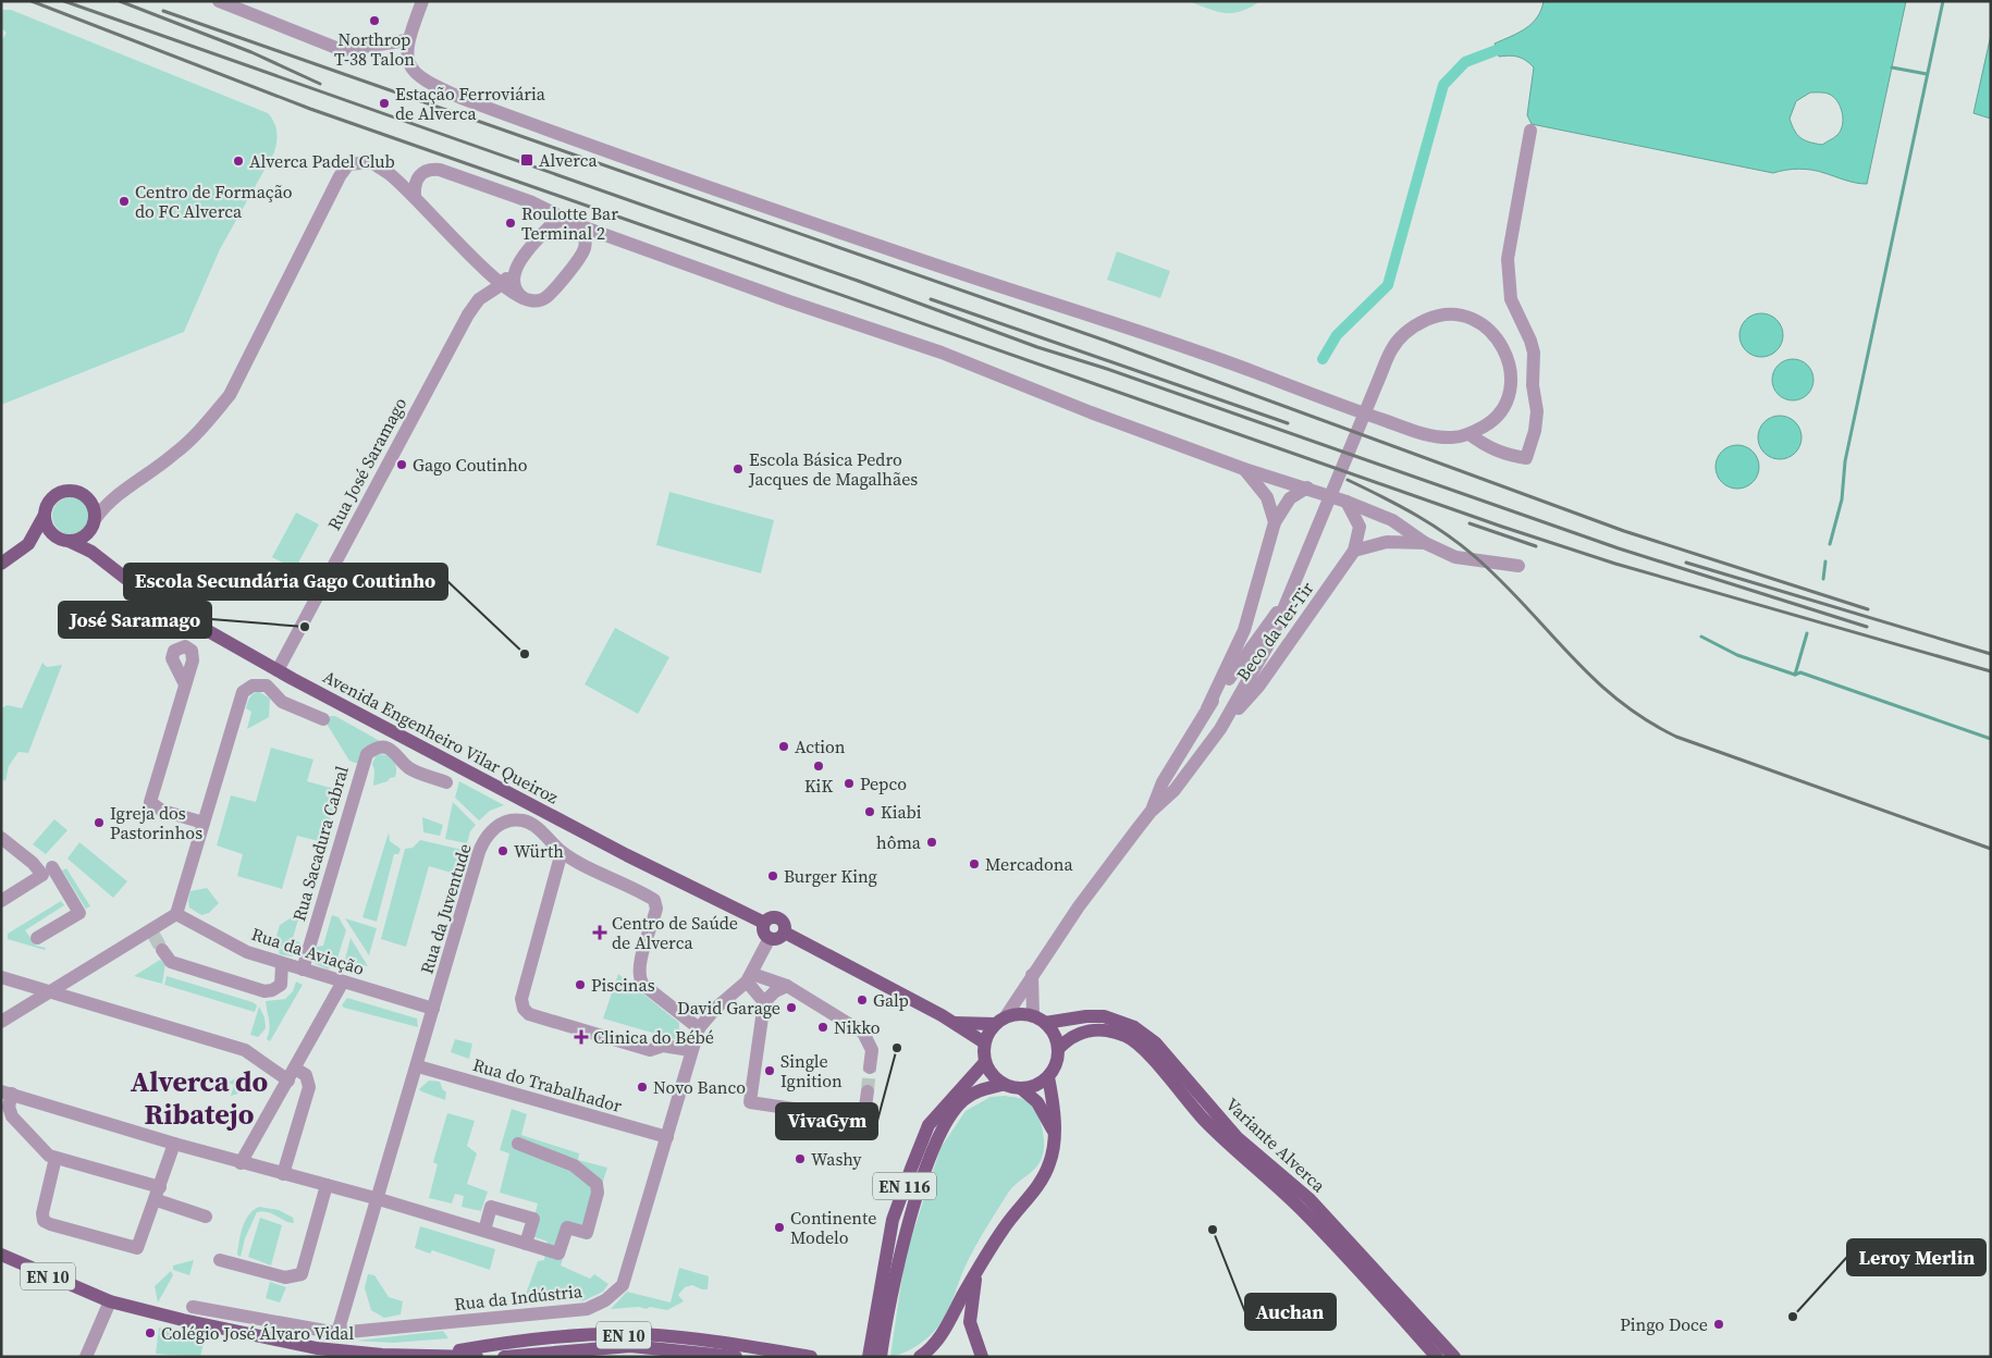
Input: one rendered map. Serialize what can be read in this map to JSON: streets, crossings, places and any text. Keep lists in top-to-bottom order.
{
  "streets": {
    "main road": [
      "Avenida Engenheiro Vilar Queiroz",
      "Variante Alverca",
      "EN 116",
      "EN 10"
    ],
    "street": [
      "Rua José Saramago",
      "Beco da Ter-Tir",
      "Rua Sacadura Cabral",
      "Rua da Juventude",
      "Rua da Aviação",
      "Rua do Trabalhador",
      "Rua da Indústria"
    ]
  },
  "crossings": [
    ["Rua José Saramago", "Avenida Engenheiro Vilar Queiroz"],
    ["Avenida Engenheiro Vilar Queiroz", "Variante Alverca"],
    ["Avenida Engenheiro Vilar Queiroz", "EN 116"],
    ["Avenida Engenheiro Vilar Queiroz", "Rua da Indústria"],
    ["Rua Sacadura Cabral", "Rua da Aviação"],
    ["Rua da Juventude", "Rua da Aviação"],
    ["Rua da Juventude", "Rua do Trabalhador"],
    ["Rua da Juventude", "Rua da Indústria"],
    ["Rua do Trabalhador", "Rua da Indústria"],
    ["Variante Alverca", "EN 116"]
  ],
  "districts": ["Alverca do Ribatejo"],
  "places": {
    "other": [
      "Northrop T-38 Talon",
      "Estação Ferroviária de Alverca",
      "Alverca Padel Club",
      "Centro de Formação do FC Alverca",
      "Roulotte Bar Terminal 2",
      "Gago Coutinho",
      "Escola Básica Pedro Jacques de Magalhães",
      "José Saramago",
      "Escola Secundária Gago Coutinho",
      "Action",
      "KiK",
      "Pepco",
      "Kiabi",
      "Igreja dos Pastorinhos",
      "hôma",
      "Würth",
      "Mercadona",
      "Burger King",
      "Piscinas",
      "Galp",
      "David Garage",
      "Nikko",
      "VivaGym",
      "Single Ignition",
      "Novo Banco",
      "Washy",
      "Continente Modelo",
      "Auchan",
      "Leroy Merlin",
      "Pingo Doce",
      "Colégio José Álvaro Vidal"
    ],
    "transit": ["Alverca"],
    "health": ["Centro de Saúde de Alverca", "Clinica do Bébé"]
  }
}
